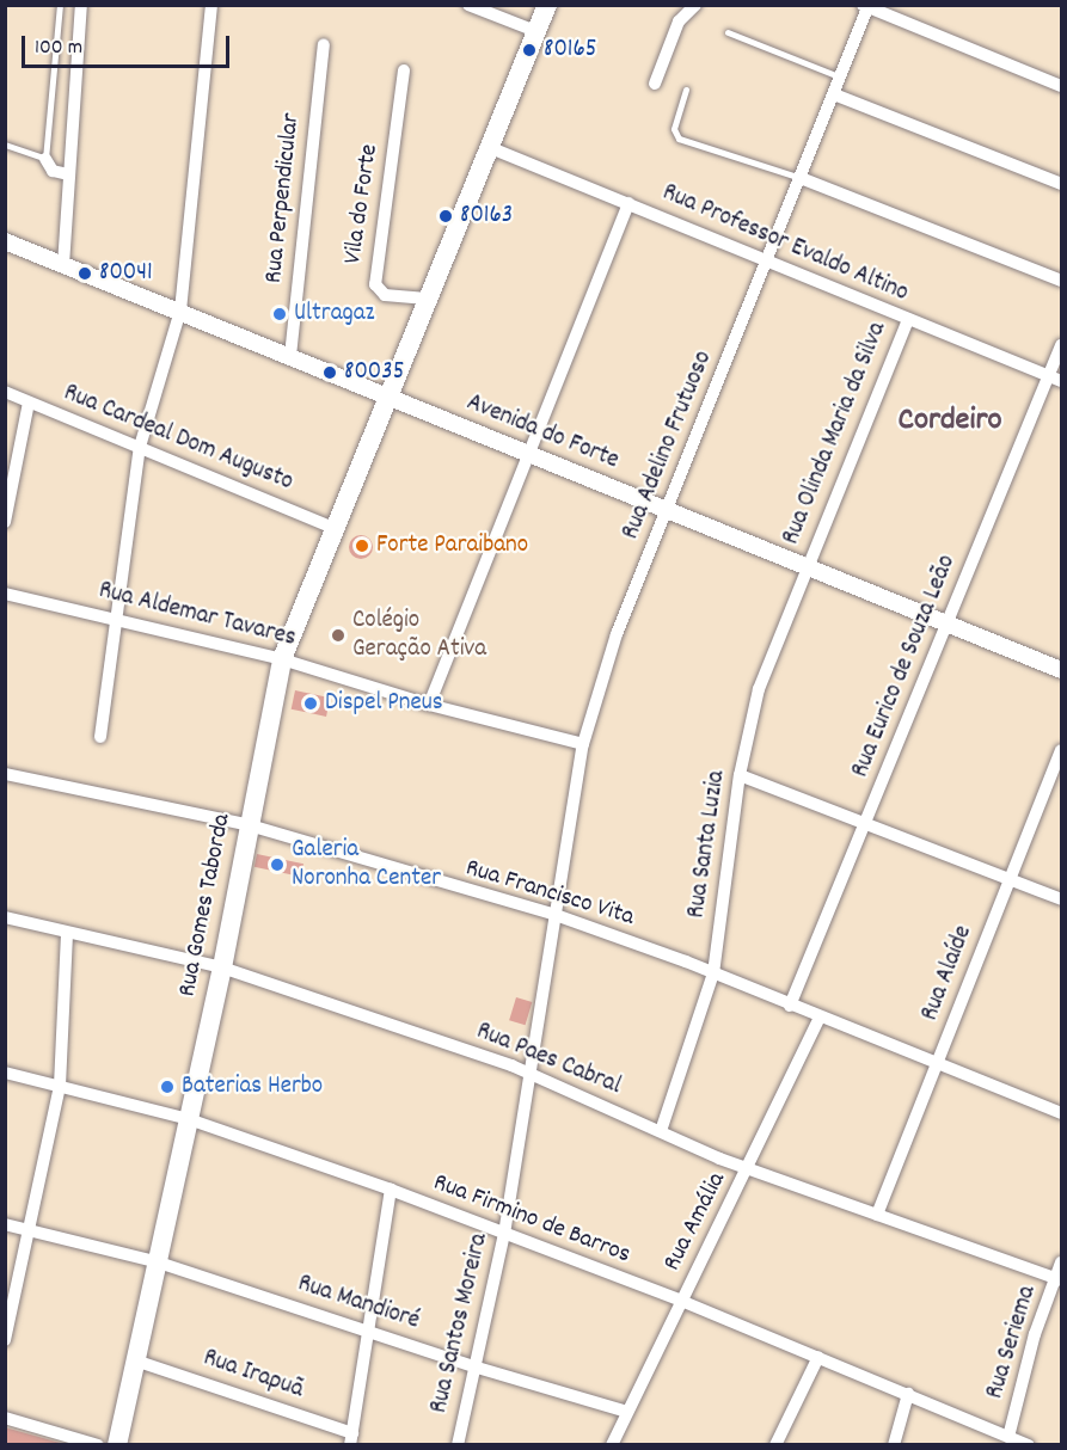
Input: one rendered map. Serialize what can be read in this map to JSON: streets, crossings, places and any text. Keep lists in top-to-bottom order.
{
  "streets": {
    "main road": ["Rua Gomes Taborda"],
    "street": [
      "Rua Perpendicular",
      "Vila do Forte",
      "Rua Professor Evaldo Altino",
      "Avenida do Forte",
      "Rua Olinda Maria da Silva",
      "Rua Cardeal Dom Augusto",
      "Rua Adelino Frutuoso",
      "Rua Aldemar Tavares",
      "Rua Eurico de Souza Leão",
      "Rua Santa Luzia",
      "Rua Francisco Vita",
      "Rua Alaíde",
      "Rua Paes Cabral",
      "Rua Firmino de Barros",
      "Rua Amália",
      "Rua Mandioré",
      "Rua Santos Moreira",
      "Rua Seriema",
      "Rua Irapuã"
    ]
  },
  "crossings": [
    ["Rua Perpendicular", "Avenida do Forte"],
    ["Vila do Forte", "Rua Gomes Taborda"],
    ["Rua Professor Evaldo Altino", "Rua Olinda Maria da Silva"],
    ["Rua Professor Evaldo Altino", "Rua Adelino Frutuoso"],
    ["Rua Professor Evaldo Altino", "Rua Eurico de Souza Leão"],
    ["Rua Professor Evaldo Altino", "Rua Gomes Taborda"],
    ["Avenida do Forte", "Rua Olinda Maria da Silva"],
    ["Avenida do Forte", "Rua Adelino Frutuoso"],
    ["Avenida do Forte", "Rua Eurico de Souza Leão"],
    ["Avenida do Forte", "Rua Santa Luzia"],
    ["Avenida do Forte", "Rua Gomes Taborda"],
    ["Rua Olinda Maria da Silva", "Rua Santa Luzia"],
    ["Rua Cardeal Dom Augusto", "Rua Gomes Taborda"],
    ["Rua Adelino Frutuoso", "Rua Aldemar Tavares"],
    ["Rua Adelino Frutuoso", "Rua Francisco Vita"],
    ["Rua Adelino Frutuoso", "Rua Santos Moreira"],
    ["Rua Aldemar Tavares", "Rua Gomes Taborda"],
    ["Rua Eurico de Souza Leão", "Rua Francisco Vita"],
    ["Rua Santa Luzia", "Rua Francisco Vita"],
    ["Rua Santa Luzia", "Rua Paes Cabral"],
    ["Rua Francisco Vita", "Rua Gomes Taborda"],
    ["Rua Francisco Vita", "Rua Alaíde"],
    ["Rua Francisco Vita", "Rua Amália"],
    ["Rua Francisco Vita", "Rua Santos Moreira"],
    ["Rua Gomes Taborda", "Rua Paes Cabral"],
    ["Rua Gomes Taborda", "Rua Firmino de Barros"],
    ["Rua Gomes Taborda", "Rua Mandioré"],
    ["Rua Gomes Taborda", "Rua Irapuã"],
    ["Rua Alaíde", "Rua Paes Cabral"],
    ["Rua Paes Cabral", "Rua Amália"],
    ["Rua Paes Cabral", "Rua Santos Moreira"],
    ["Rua Paes Cabral", "Rua Seriema"],
    ["Rua Firmino de Barros", "Rua Amália"],
    ["Rua Firmino de Barros", "Rua Santos Moreira"],
    ["Rua Firmino de Barros", "Rua Seriema"],
    ["Rua Amália", "Rua Mandioré"],
    ["Rua Mandioré", "Rua Santos Moreira"]
  ],
  "districts": ["Cordeiro"],
  "places": [
    "80165",
    "80163",
    "80041",
    "Ultragaz",
    "80035",
    "Forte Paraibano",
    "Colégio Geração Ativa",
    "Dispel Pneus",
    "Galeria Noronha Center",
    "Baterias Herbo"
  ],
  "scale_bar": "100 m"
}
